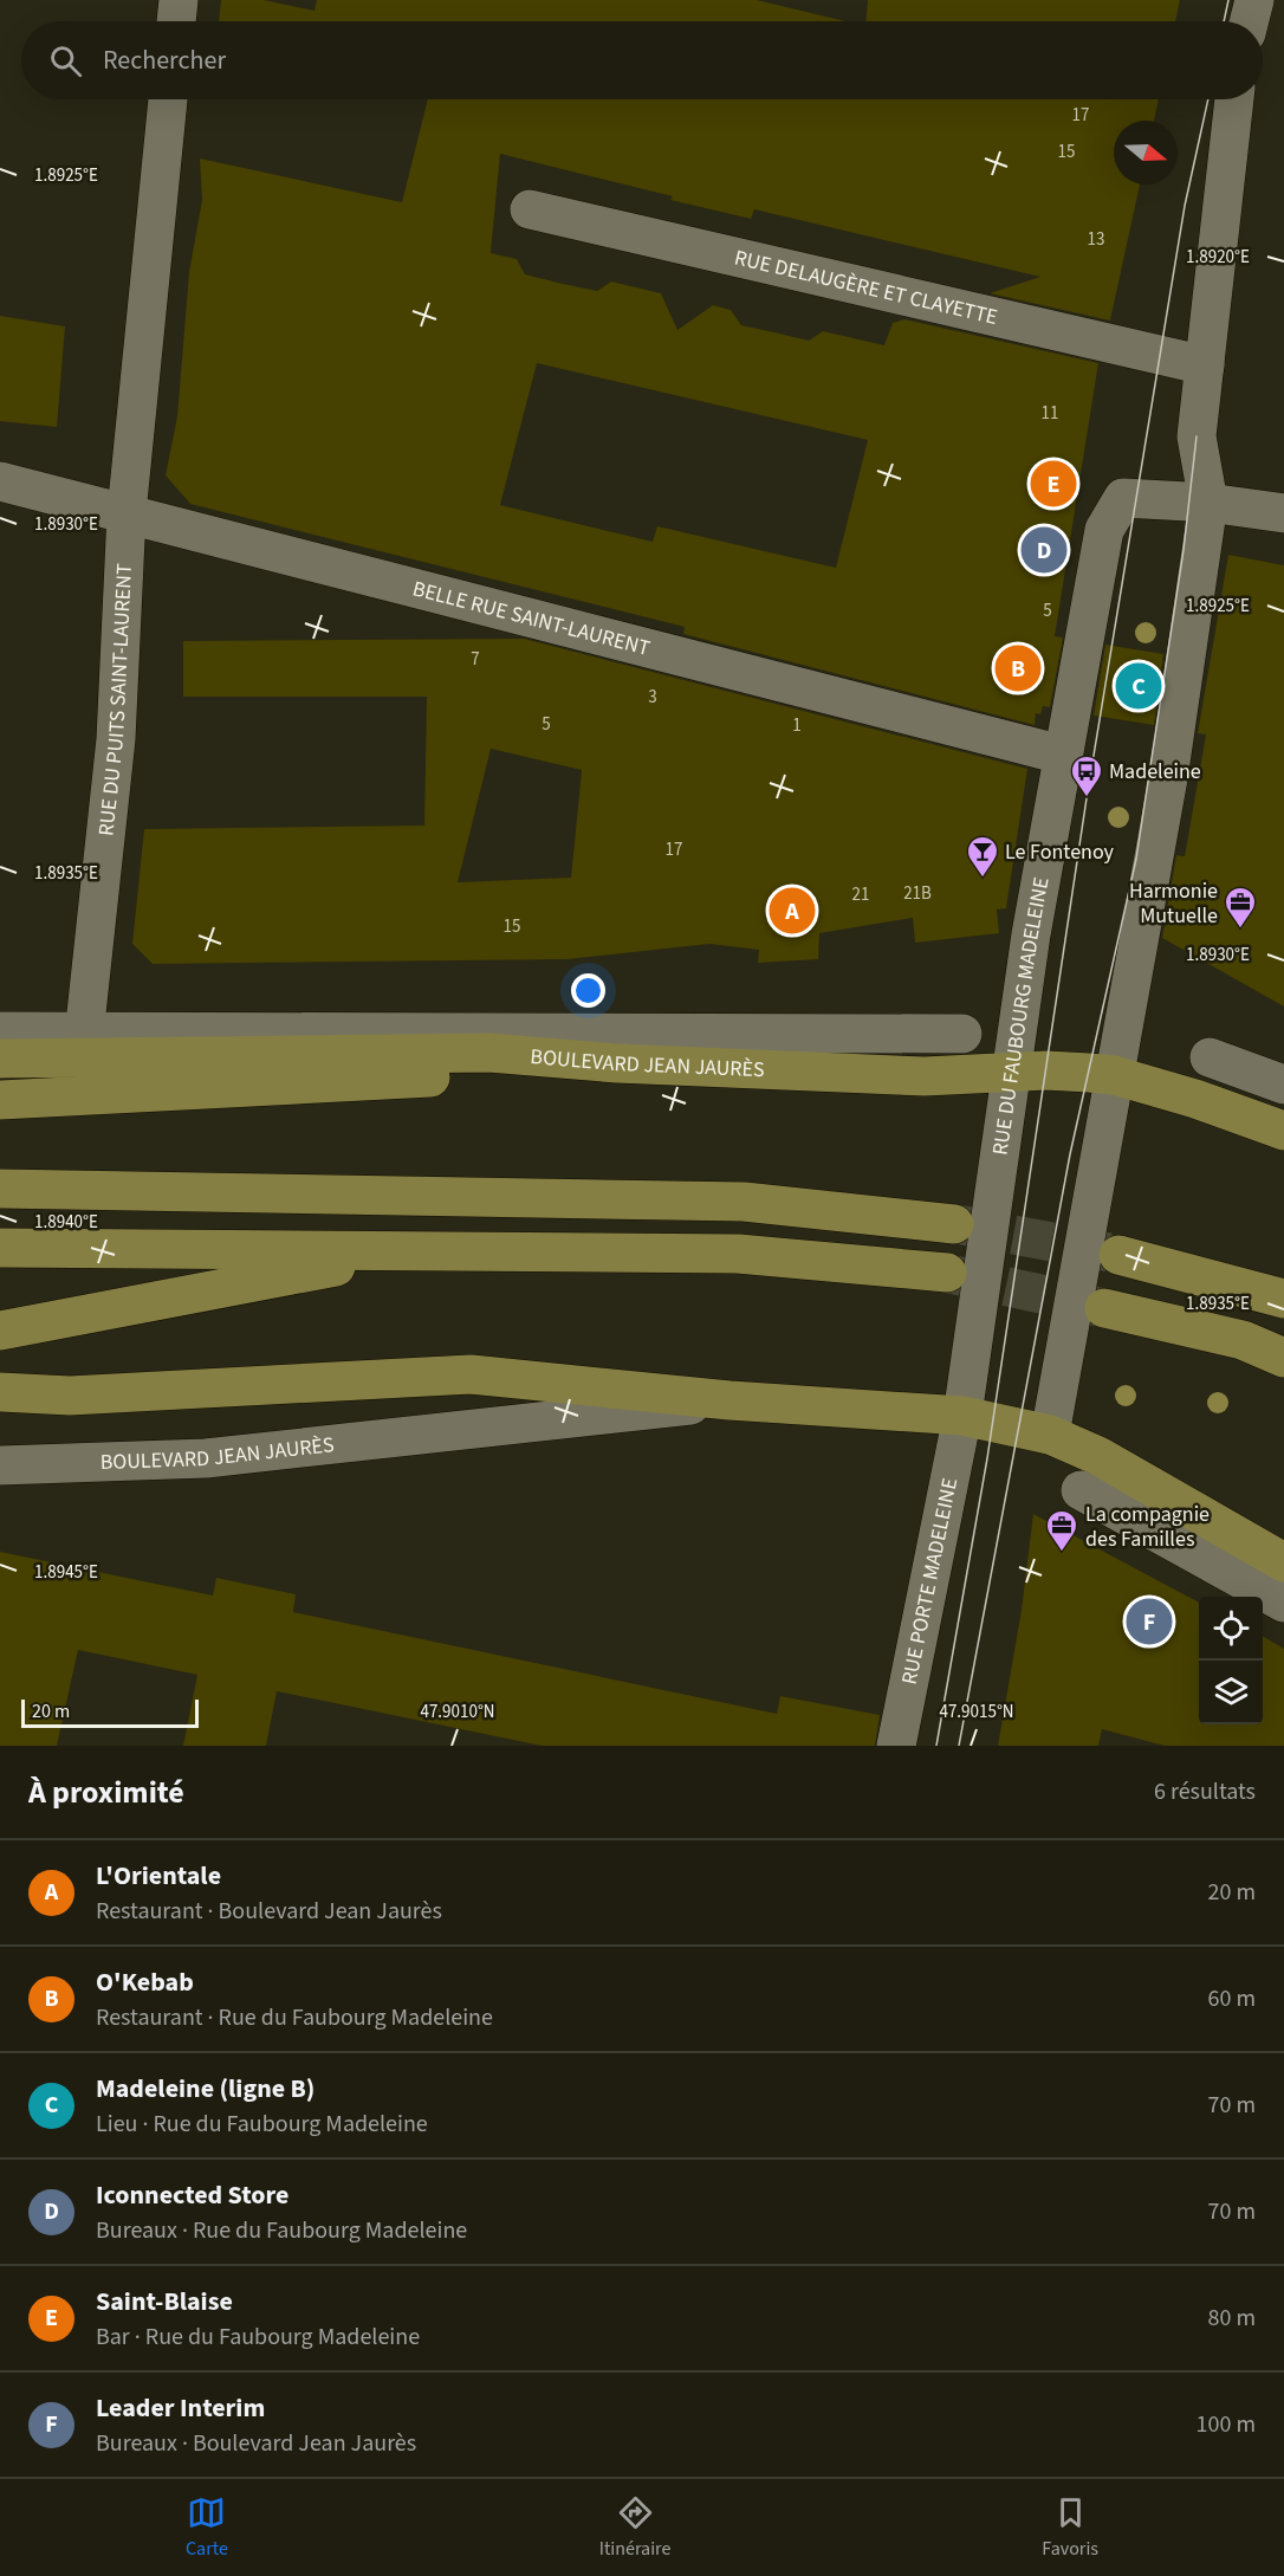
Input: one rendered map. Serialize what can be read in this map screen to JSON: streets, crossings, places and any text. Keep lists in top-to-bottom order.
{
  "streets": {
    "main road": ["BOULEVARD JEAN JAURÈS"],
    "street": [
      "RUE DELAUGÈRE ET CLAYETTE",
      "BELLE RUE SAINT-LAURENT",
      "RUE DU PUITS SAINT-LAURENT",
      "RUE DU FAUBOURG MADELEINE",
      "RUE PORTE MADELEINE"
    ]
  },
  "crossings": [
    ["BELLE RUE SAINT-LAURENT", "RUE DU PUITS SAINT-LAURENT"],
    ["BELLE RUE SAINT-LAURENT", "RUE DU FAUBOURG MADELEINE"],
    ["RUE DU PUITS SAINT-LAURENT", "BOULEVARD JEAN JAURÈS"],
    ["RUE DU FAUBOURG MADELEINE", "BOULEVARD JEAN JAURÈS"],
    ["RUE DU FAUBOURG MADELEINE", "RUE PORTE MADELEINE"],
    ["BOULEVARD JEAN JAURÈS", "RUE PORTE MADELEINE"]
  ],
  "places": {
    "bus stop": ["Madeleine"],
    "bar": ["Le Fontenoy"],
    "office": ["Harmonie Mutuelle", "La compagnie des Familles"]
  },
  "house_numbers": [
    "17",
    "15",
    "13",
    "11",
    "5",
    "7",
    "3",
    "5",
    "1",
    "17",
    "21B",
    "21",
    "15"
  ],
  "scale_bar": "20 m",
  "north": "right",
  "page": {
    "search": "Rechercher",
    "pins": [
      "E",
      "D",
      "B",
      "C",
      "A",
      "F"
    ],
    "scale": "20 m",
    "heading": ["À proximité", "6 résultats"],
    "list": [
      {
        "mark": "A",
        "name": "L'Orientale",
        "note": "Restaurant · Boulevard Jean Jaurès",
        "value": "20 m"
      },
      {
        "mark": "B",
        "name": "O'Kebab",
        "note": "Restaurant · Rue du Faubourg Madeleine",
        "value": "60 m"
      },
      {
        "mark": "C",
        "name": "Madeleine (ligne B)",
        "note": "Lieu · Rue du Faubourg Madeleine",
        "value": "70 m"
      },
      {
        "mark": "D",
        "name": "Iconnected Store",
        "note": "Bureaux · Rue du Faubourg Madeleine",
        "value": "70 m"
      },
      {
        "mark": "E",
        "name": "Saint-Blaise",
        "note": "Bar · Rue du Faubourg Madeleine",
        "value": "80 m"
      },
      {
        "mark": "F",
        "name": "Leader Interim",
        "note": "Bureaux · Boulevard Jean Jaurès",
        "value": "100 m"
      }
    ],
    "nav": ["Carte", "Itinéraire", "Favoris"]
  },
  "coordinates": [
    "1.8925°E",
    "1.8920°E",
    "1.8930°E",
    "1.8935°E",
    "1.8940°E",
    "1.8945°E",
    "47.9010°N",
    "47.9015°N"
  ]
}
